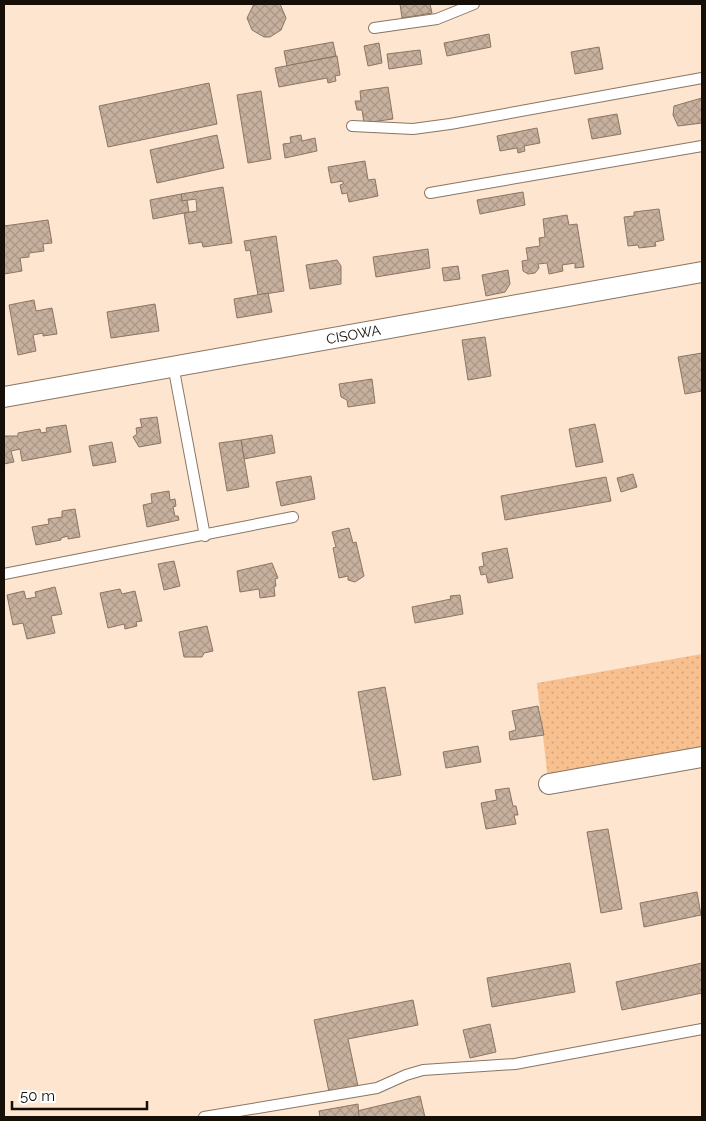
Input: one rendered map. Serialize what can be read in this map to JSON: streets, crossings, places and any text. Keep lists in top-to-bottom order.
{
  "streets": {
    "street": ["CISOWA"]
  },
  "scale_bar": "50 m"
}
